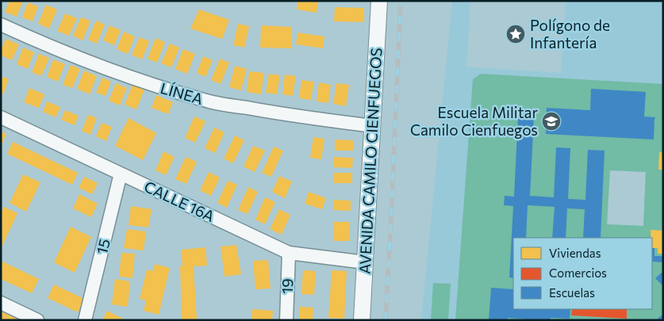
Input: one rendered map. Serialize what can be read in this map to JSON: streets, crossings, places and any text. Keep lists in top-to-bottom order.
{
  "streets": {
    "street": [
      "LÍNEA",
      "AVENIDA CAMILO CIENFUEGOS",
      "CALLE 16A",
      "15",
      "19"
    ]
  },
  "crossings": [
    ["LÍNEA", "AVENIDA CAMILO CIENFUEGOS"],
    ["AVENIDA CAMILO CIENFUEGOS", "CALLE 16A"],
    ["CALLE 16A", "15"],
    ["CALLE 16A", "19"]
  ],
  "places": {
    "place": ["Polígono de Infantería"],
    "school or university": ["Escuela Militar Camilo Cienfuegos"]
  },
  "legend": ["Viviendas", "Comercios", "Escuelas"]
}
